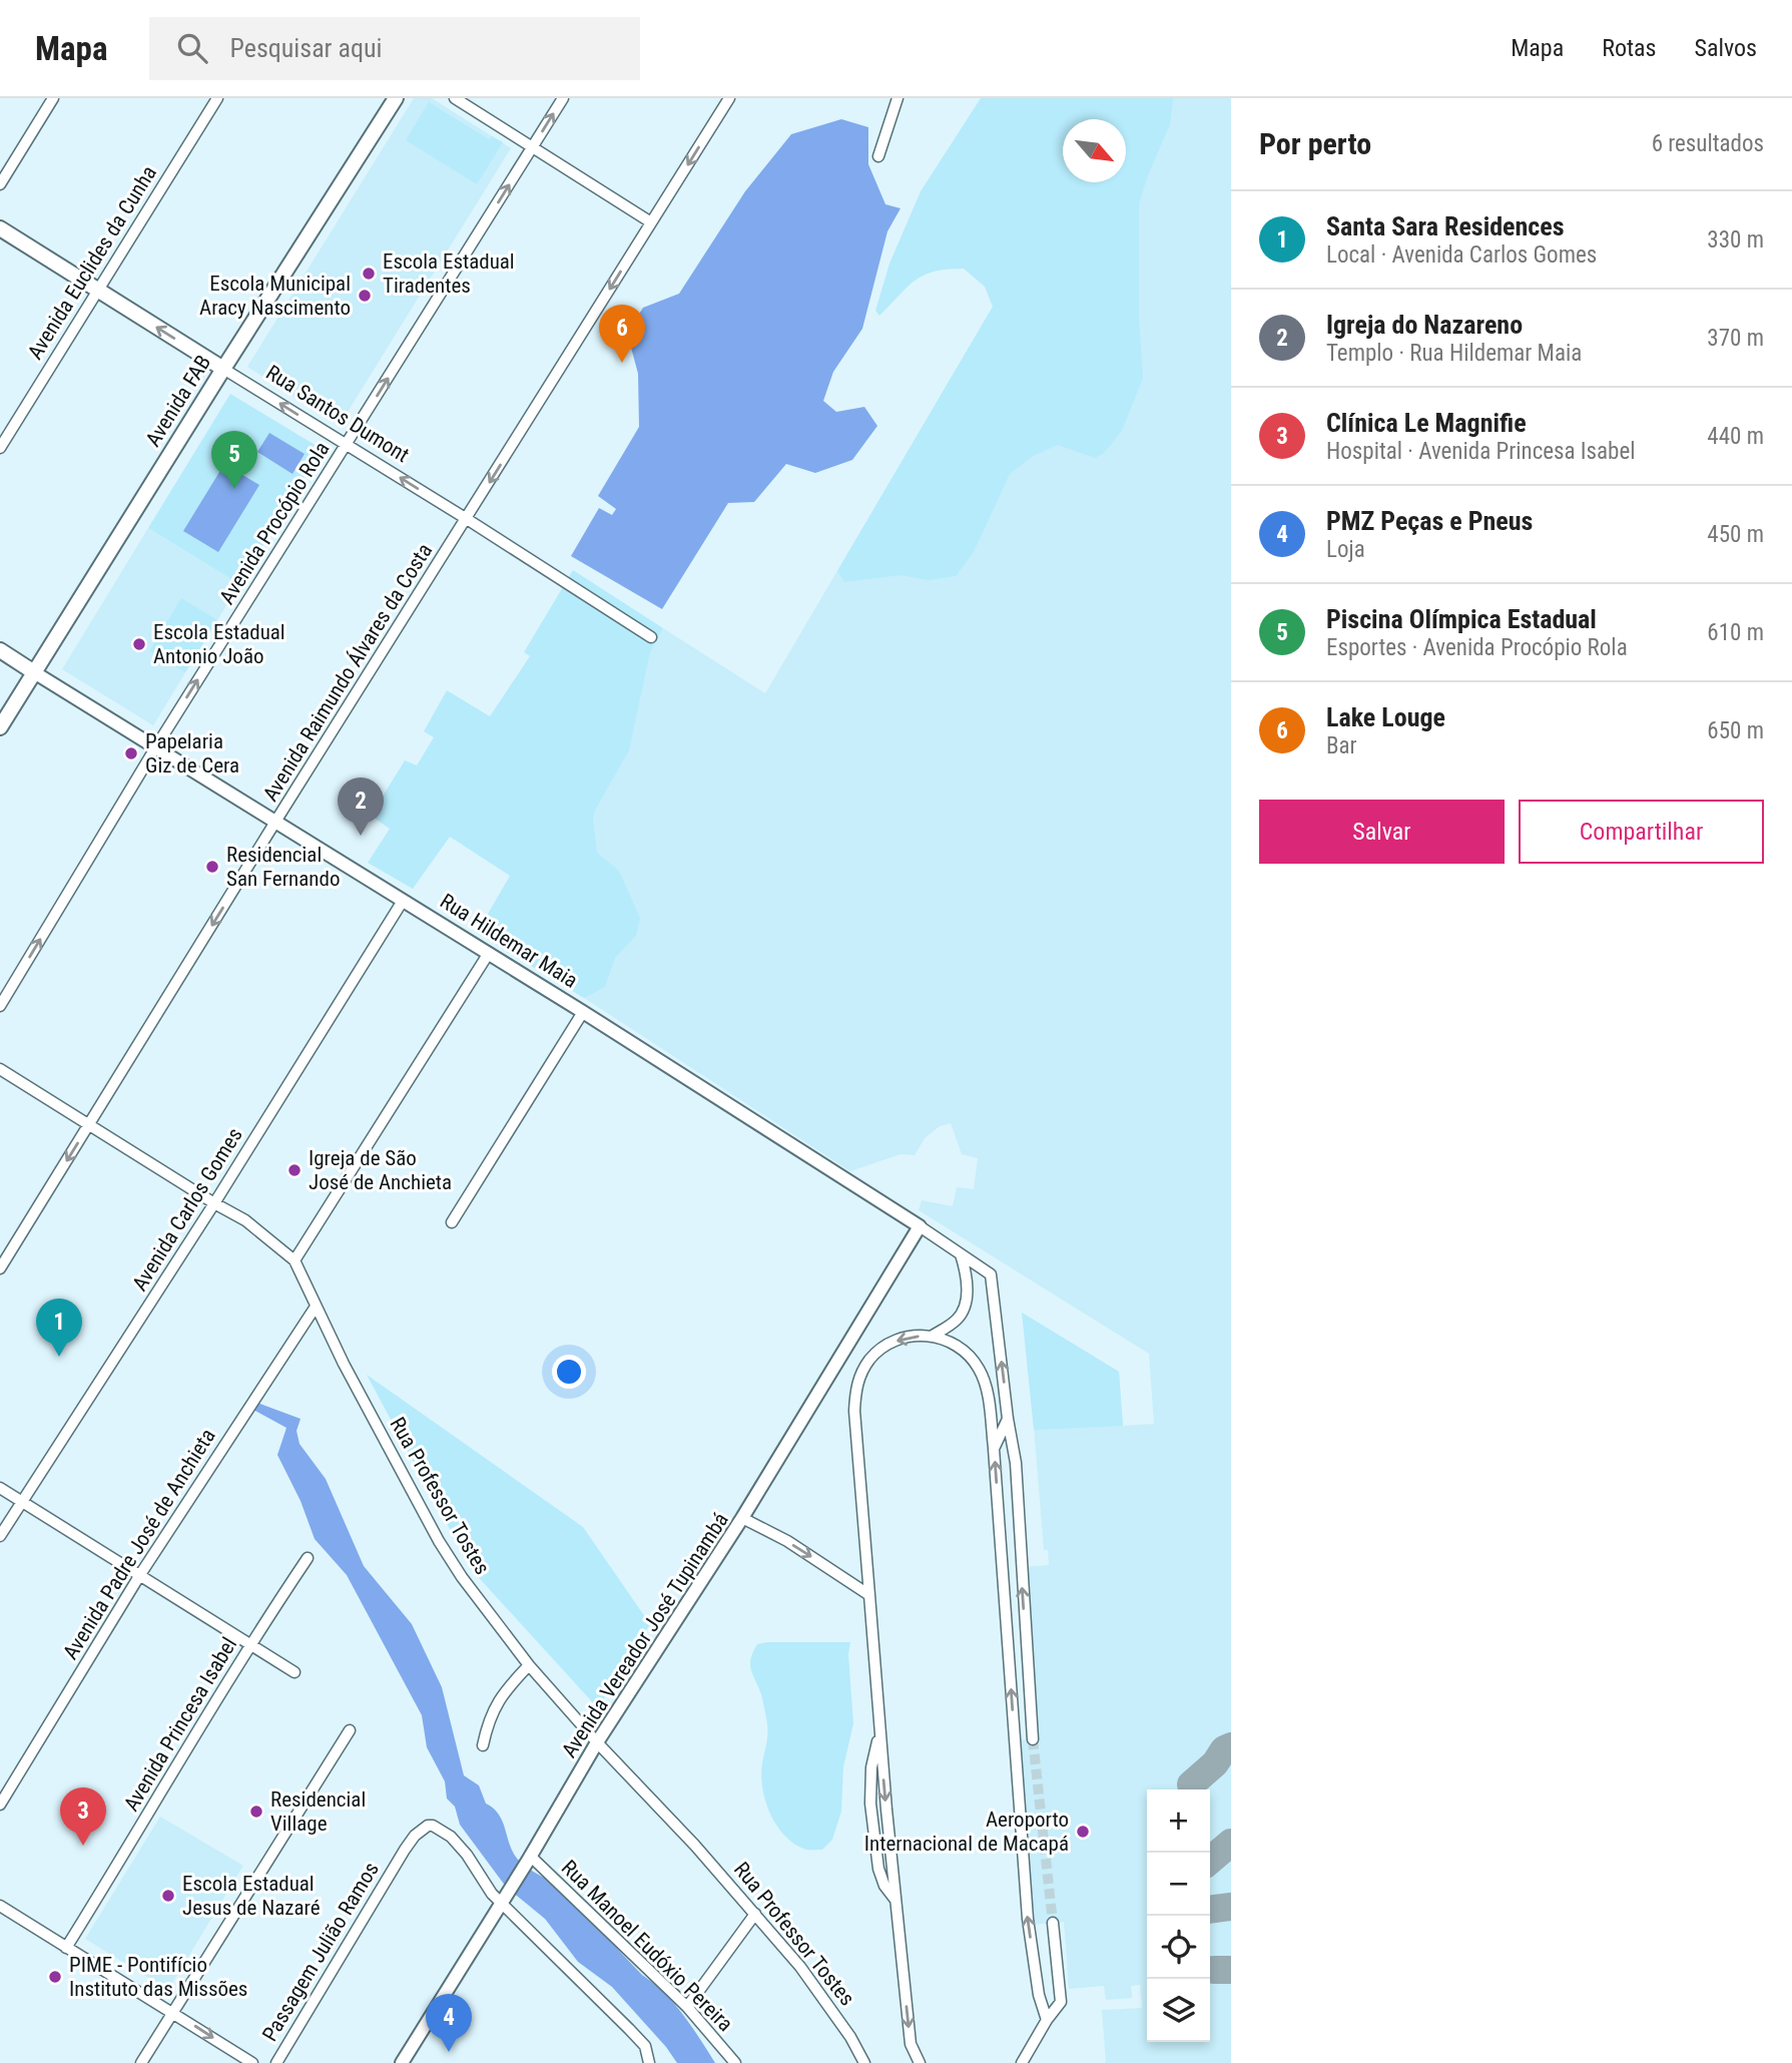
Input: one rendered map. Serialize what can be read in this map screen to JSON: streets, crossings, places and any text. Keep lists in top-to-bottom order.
{
  "streets": {
    "main road": ["Avenida FAB", "Rua Santos Dumont", "Rua Hildemar Maia"],
    "street": [
      "Avenida Euclides da Cunha",
      "Avenida Procópio Rola",
      "Avenida Raimundo Álvares da Costa",
      "Avenida Carlos Gomes",
      "Rua Professor Tostes",
      "Avenida Padre José de Anchieta",
      "Avenida Vereador José Tupinambá",
      "Avenida Princesa Isabel",
      "Rua Manoel Eudóxio Pereira",
      "Passagem Julião Ramos"
    ]
  },
  "crossings": [
    ["Avenida Euclides da Cunha", "Rua Santos Dumont"],
    ["Avenida FAB", "Rua Santos Dumont"],
    ["Avenida FAB", "Rua Hildemar Maia"],
    ["Rua Santos Dumont", "Avenida Procópio Rola"],
    ["Rua Santos Dumont", "Avenida Raimundo Álvares da Costa"],
    ["Avenida Procópio Rola", "Rua Hildemar Maia"],
    ["Avenida Raimundo Álvares da Costa", "Rua Hildemar Maia"],
    ["Avenida Raimundo Álvares da Costa", "Rua Professor Tostes"],
    ["Rua Hildemar Maia", "Avenida Carlos Gomes"],
    ["Rua Hildemar Maia", "Avenida Vereador José Tupinambá"],
    ["Avenida Carlos Gomes", "Rua Professor Tostes"],
    ["Rua Professor Tostes", "Avenida Padre José de Anchieta"],
    ["Rua Professor Tostes", "Avenida Vereador José Tupinambá"],
    ["Avenida Vereador José Tupinambá", "Rua Manoel Eudóxio Pereira"],
    ["Avenida Vereador José Tupinambá", "Passagem Julião Ramos"]
  ],
  "one_way": ["Rua Santos Dumont", "Avenida Procópio Rola", "Avenida Raimundo Álvares da Costa"],
  "places": [
    "Escola Estadual Tiradentes",
    "Escola Municipal Aracy Nascimento",
    "Escola Estadual Antonio João",
    "Papelaria Giz de Cera",
    "Residencial San Fernando",
    "Igreja de São José de Anchieta",
    "Residencial Village",
    "Aeroporto Internacional de Macapá",
    "Escola Estadual Jesus de Nazaré",
    "PIME - Pontifício Instituto das Missões"
  ],
  "north": "bottom right",
  "page": {
    "header": "Mapa",
    "search": "Pesquisar aqui",
    "nav": ["Mapa", "Rotas", "Salvos"],
    "heading": ["Por perto", "6 resultados"],
    "list": [
      {
        "mark": "1",
        "name": "Santa Sara Residences",
        "note": "Local · Avenida Carlos Gomes",
        "value": "330 m"
      },
      {
        "mark": "2",
        "name": "Igreja do Nazareno",
        "note": "Templo · Rua Hildemar Maia",
        "value": "370 m"
      },
      {
        "mark": "3",
        "name": "Clínica Le Magnifie",
        "note": "Hospital · Avenida Princesa Isabel",
        "value": "440 m"
      },
      {
        "mark": "4",
        "name": "PMZ Peças e Pneus",
        "note": "Loja",
        "value": "450 m"
      },
      {
        "mark": "5",
        "name": "Piscina Olímpica Estadual",
        "note": "Esportes · Avenida Procópio Rola",
        "value": "610 m"
      },
      {
        "mark": "6",
        "name": "Lake Louge",
        "note": "Bar",
        "value": "650 m"
      }
    ],
    "pins": [
      "6",
      "5",
      "2",
      "1",
      "3",
      "4"
    ],
    "buttons": ["Salvar", "Compartilhar"],
    "map_buttons": ["+", "−"]
  }
}
